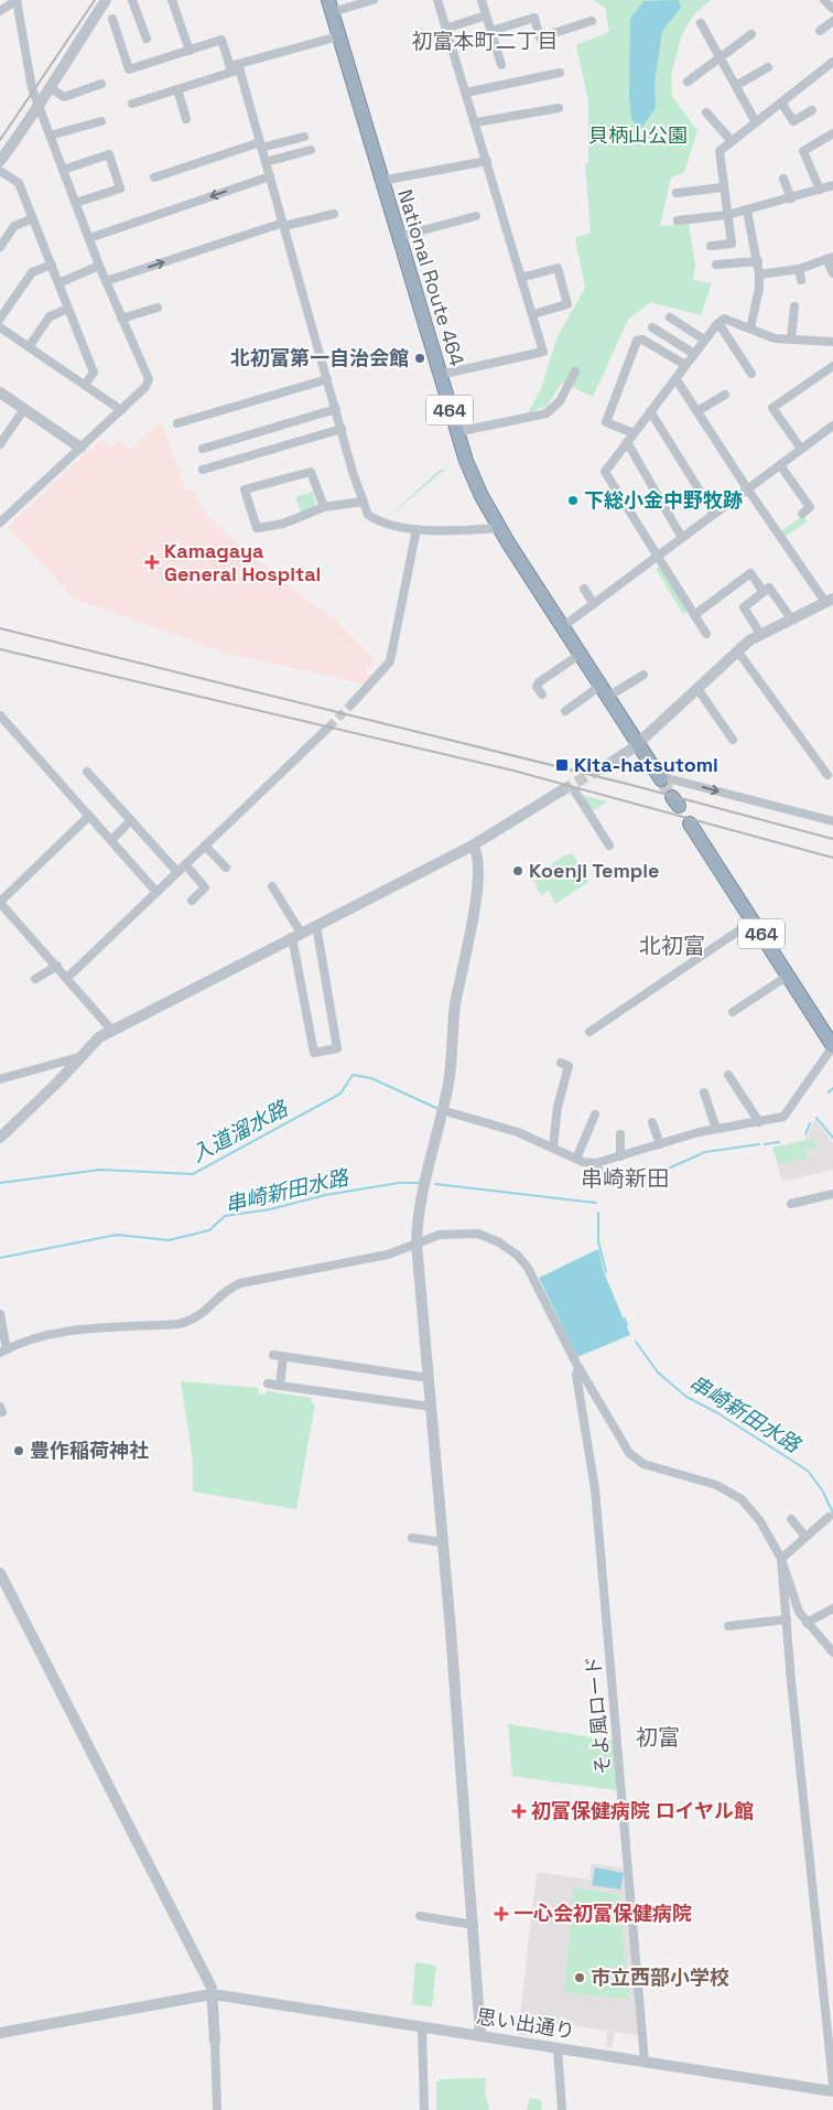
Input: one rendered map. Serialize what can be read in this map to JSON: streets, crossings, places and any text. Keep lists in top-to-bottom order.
{
  "streets": {
    "highway": ["National Route 464", "464"],
    "street": ["そよ風ロード", "思い出通り"]
  },
  "crossings": [
    ["そよ風ロード", "思い出通り"]
  ],
  "districts": [
    "初富本町二丁目",
    "北初富",
    "串崎新田",
    "初富"
  ],
  "water": ["入道溜水路", "串崎新田水路"],
  "parks": ["貝柄山公園"],
  "places": {
    "other": [
      "北初富第一自治会館",
      "下総小金中野牧跡",
      "Koenji Temple",
      "豊作稲荷神社",
      "市立西部小学校"
    ],
    "health": ["Kamagaya General Hospital", "初富保健病院 ロイヤル館", "一心会初富保健病院"],
    "transit": ["Kita-hatsutomi"]
  }
}
